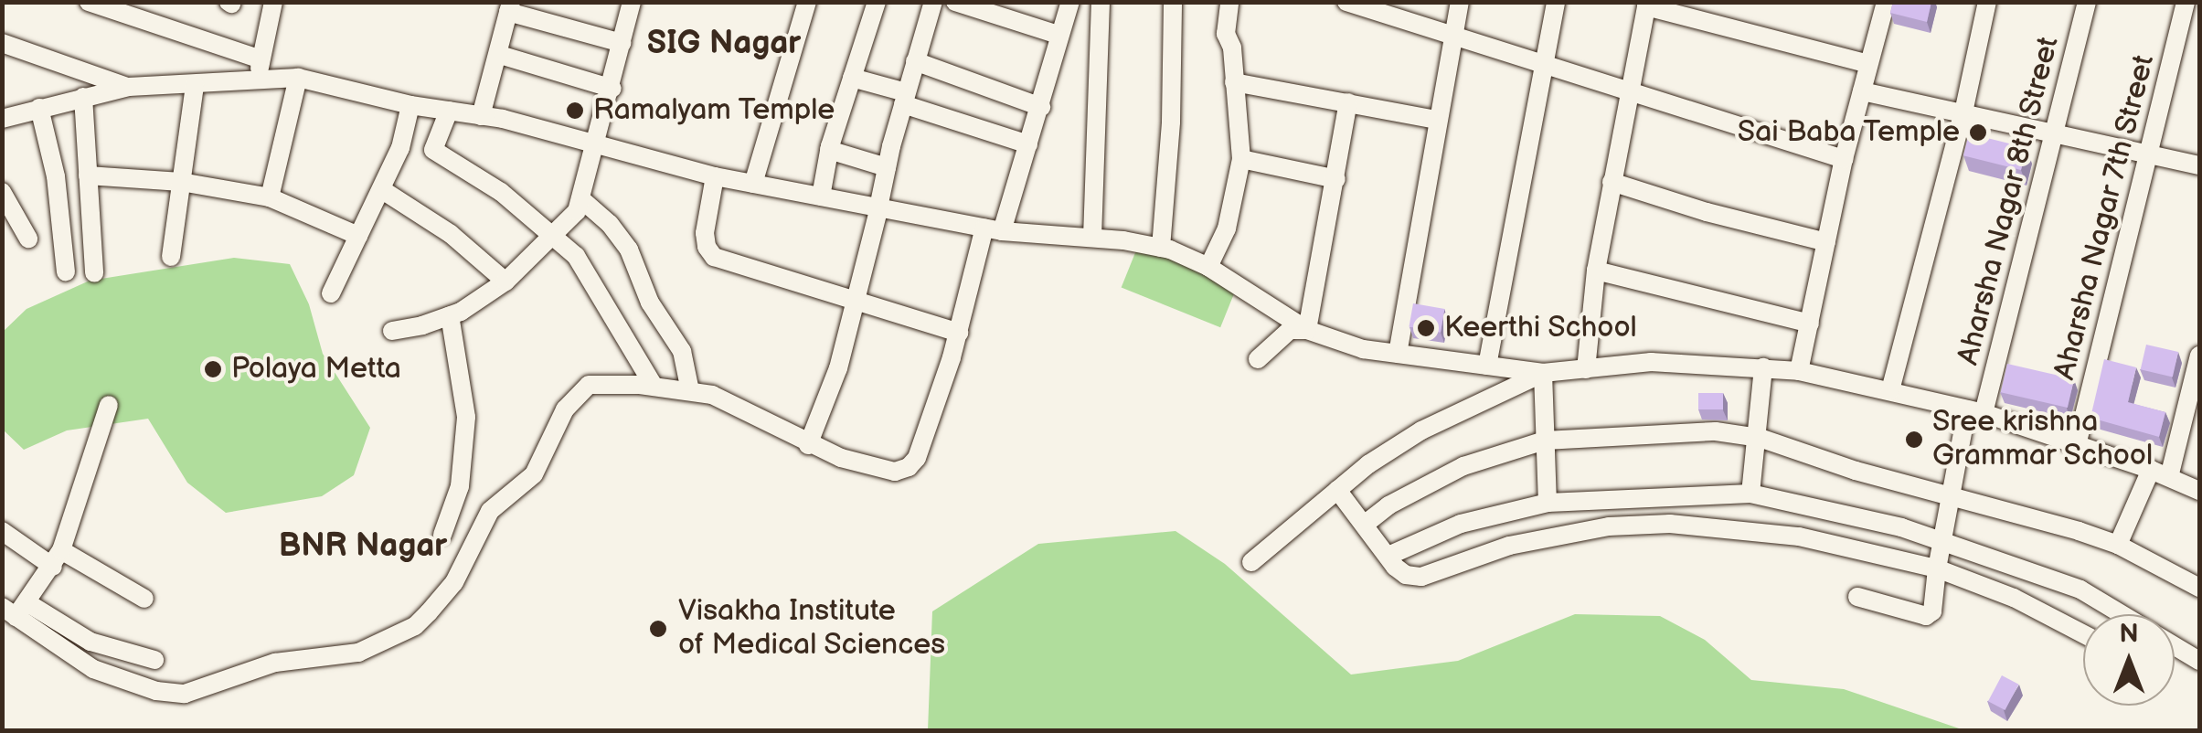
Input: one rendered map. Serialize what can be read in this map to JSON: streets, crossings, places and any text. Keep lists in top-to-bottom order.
{
  "streets": {
    "street": ["Aharsha Nagar 8th Street", "Aharsha Nagar 7th Street"]
  },
  "districts": ["SIG Nagar", "BNR Nagar"],
  "places": [
    "Ramalyam Temple",
    "Sai Baba Temple",
    "Keerthi School",
    "Polaya Metta",
    "Sree krishna Grammar School",
    "Visakha Institute of Medical Sciences"
  ],
  "north": "top"
}
